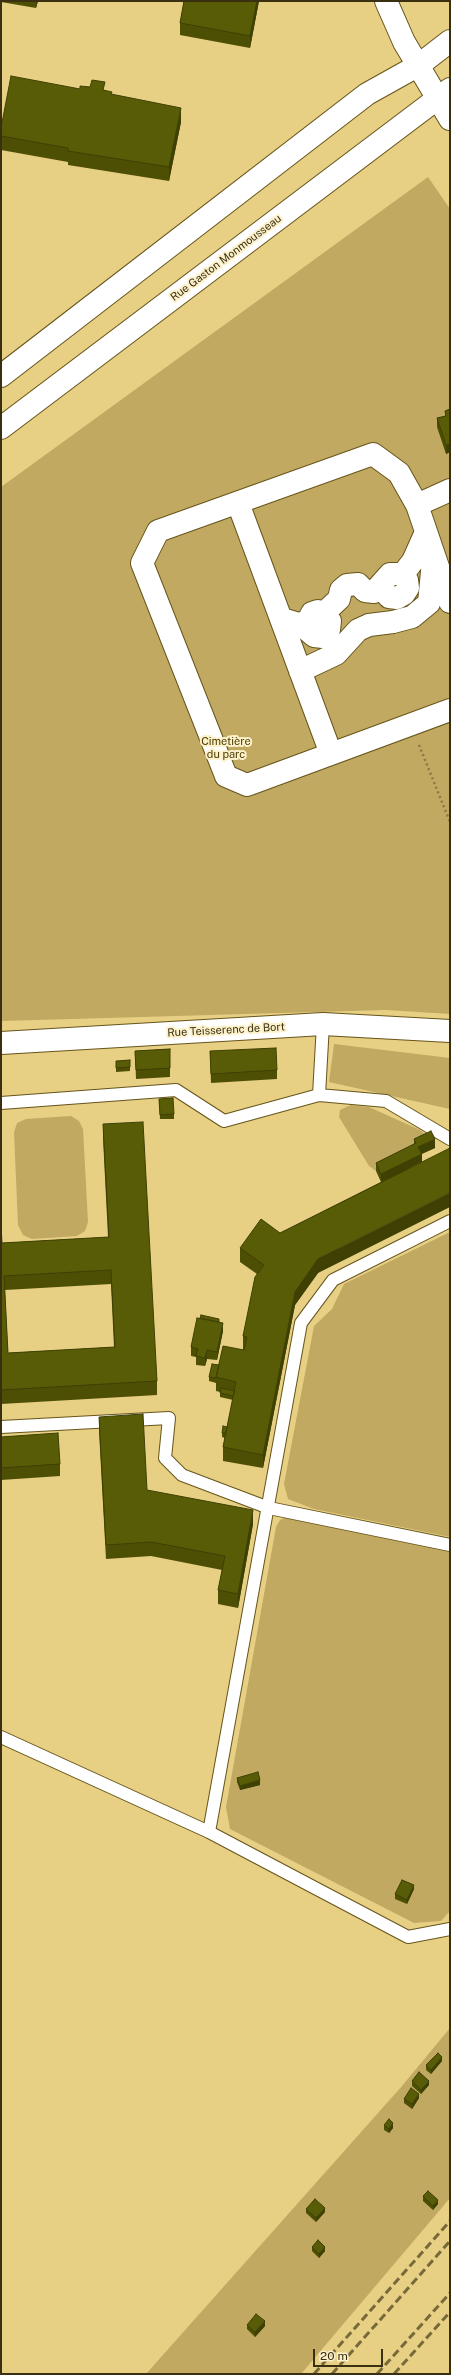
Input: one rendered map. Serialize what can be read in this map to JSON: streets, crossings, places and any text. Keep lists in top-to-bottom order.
{
  "streets": {
    "street": ["Rue Gaston Monmousseau", "Rue Teisserenc de Bort"]
  },
  "parks": ["Cimetière du parc"],
  "scale_bar": "20 m"
}
